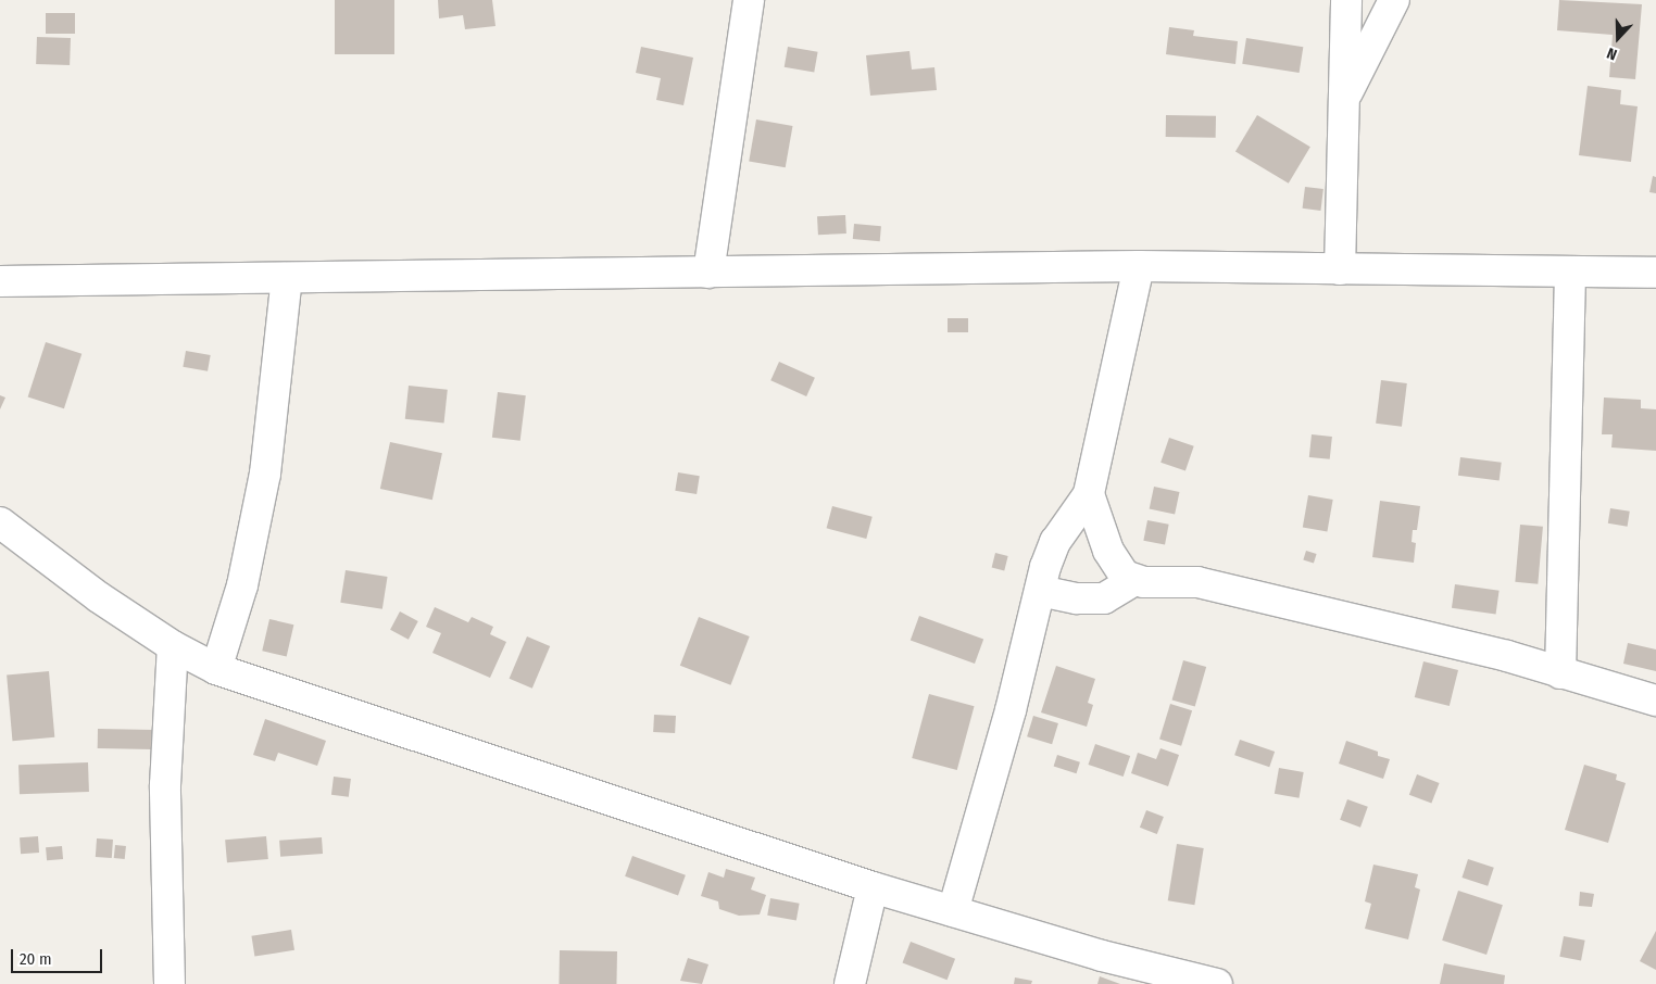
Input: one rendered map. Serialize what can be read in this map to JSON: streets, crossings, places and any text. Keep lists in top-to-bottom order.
{
  "scale_bar": "20 m",
  "north": "bottom"
}
